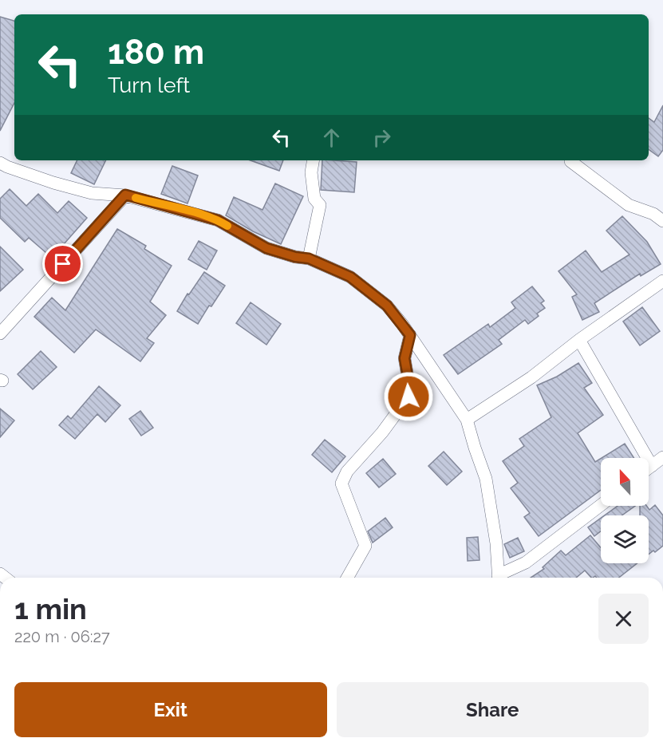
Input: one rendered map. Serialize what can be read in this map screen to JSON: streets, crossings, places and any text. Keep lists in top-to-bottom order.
{
  "north": "top",
  "page": {
    "turn": ["180 m", "Turn left"],
    "heading": ["1 min", "220 m · 06:27"],
    "buttons": ["Exit", "Share"]
  }
}
